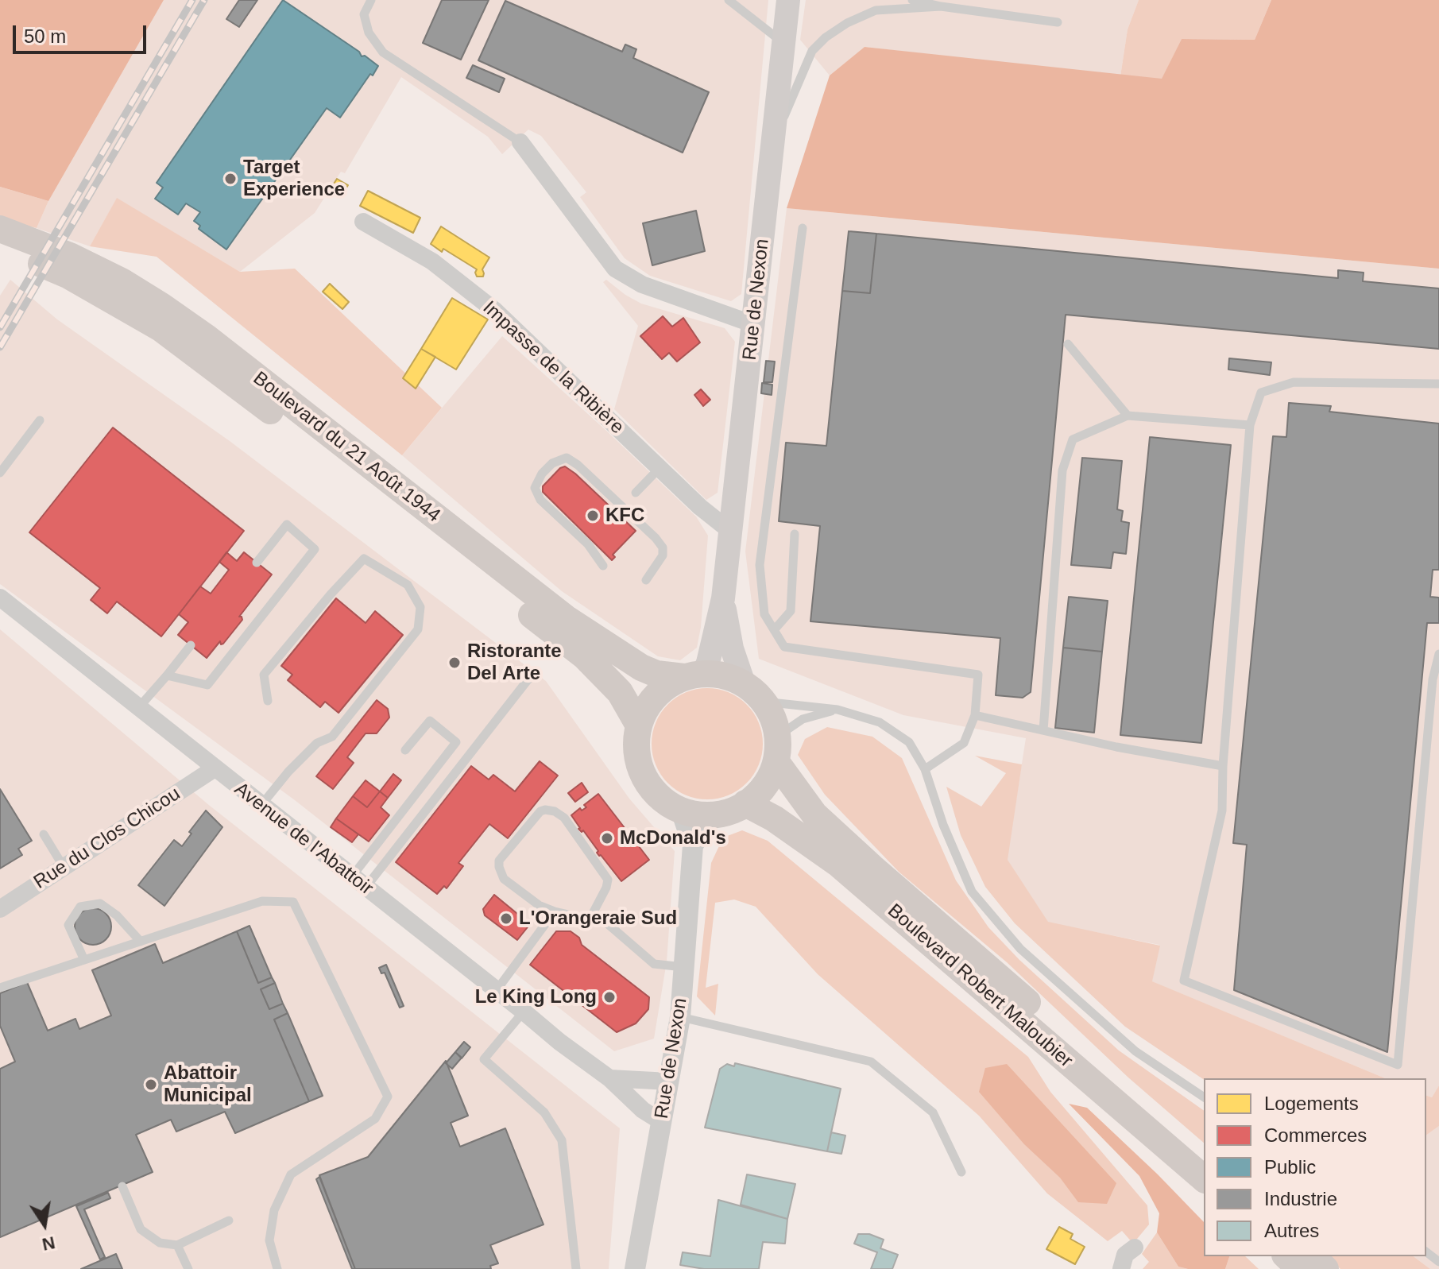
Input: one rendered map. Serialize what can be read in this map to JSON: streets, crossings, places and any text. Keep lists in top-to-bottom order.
{
  "streets": {
    "main road": ["Rue de Nexon", "Boulevard du 21 Août 1944", "Boulevard Robert Maloubier"],
    "street": ["Impasse de la Ribière", "Rue du Clos Chicou", "Avenue de l'Abattoir"]
  },
  "crossings": [
    ["Rue de Nexon", "Impasse de la Ribière"],
    ["Rue de Nexon", "Boulevard du 21 Août 1944"],
    ["Rue de Nexon", "Avenue de l'Abattoir"],
    ["Rue de Nexon", "Boulevard Robert Maloubier"],
    ["Boulevard du 21 Août 1944", "Boulevard Robert Maloubier"],
    ["Rue du Clos Chicou", "Avenue de l'Abattoir"]
  ],
  "places": [
    "Target Experience",
    "KFC",
    "Ristorante Del Arte",
    "McDonald's",
    "L'Orangeraie Sud",
    "Le King Long",
    "Abattoir Municipal"
  ],
  "legend": [
    "Logements",
    "Commerces",
    "Public",
    "Industrie",
    "Autres"
  ],
  "scale_bar": "50 m",
  "north": "bottom"
}
